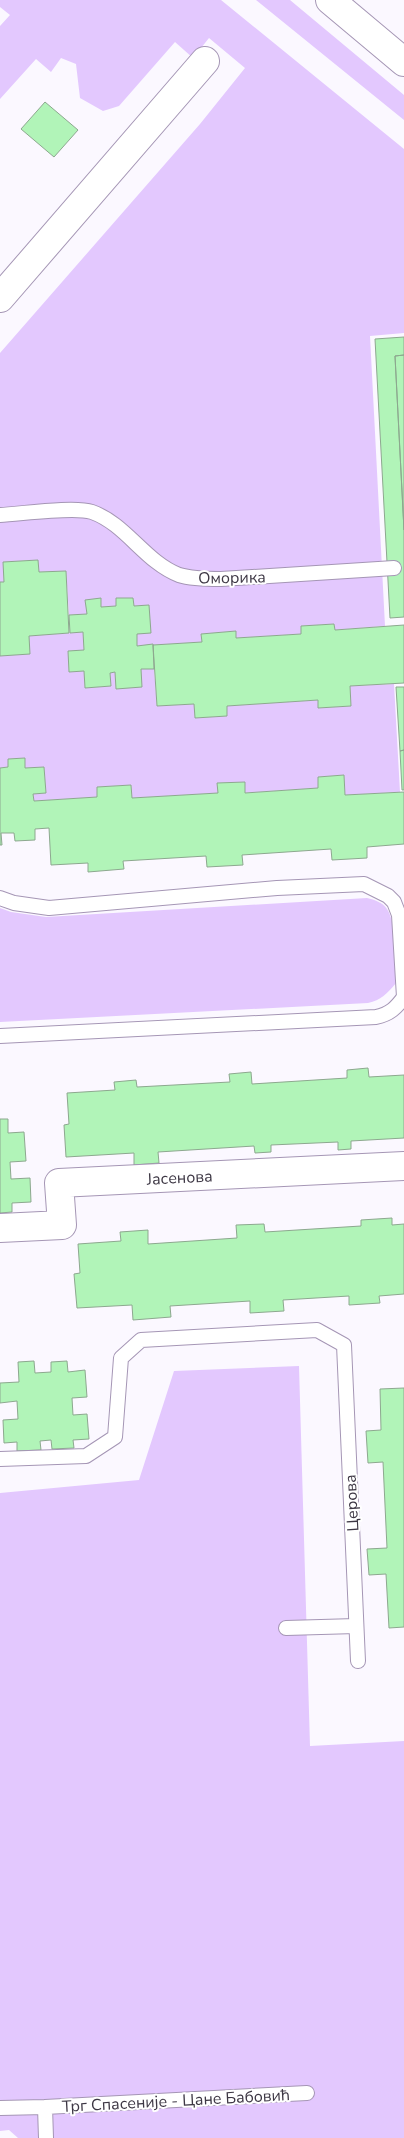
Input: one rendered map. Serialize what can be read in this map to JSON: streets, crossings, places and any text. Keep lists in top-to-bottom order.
{
  "streets": {
    "street": ["Јасенова"],
    "lane": ["Оморика", "Церова", "Трг Спасеније - Цане Бабовић"]
  }
}
